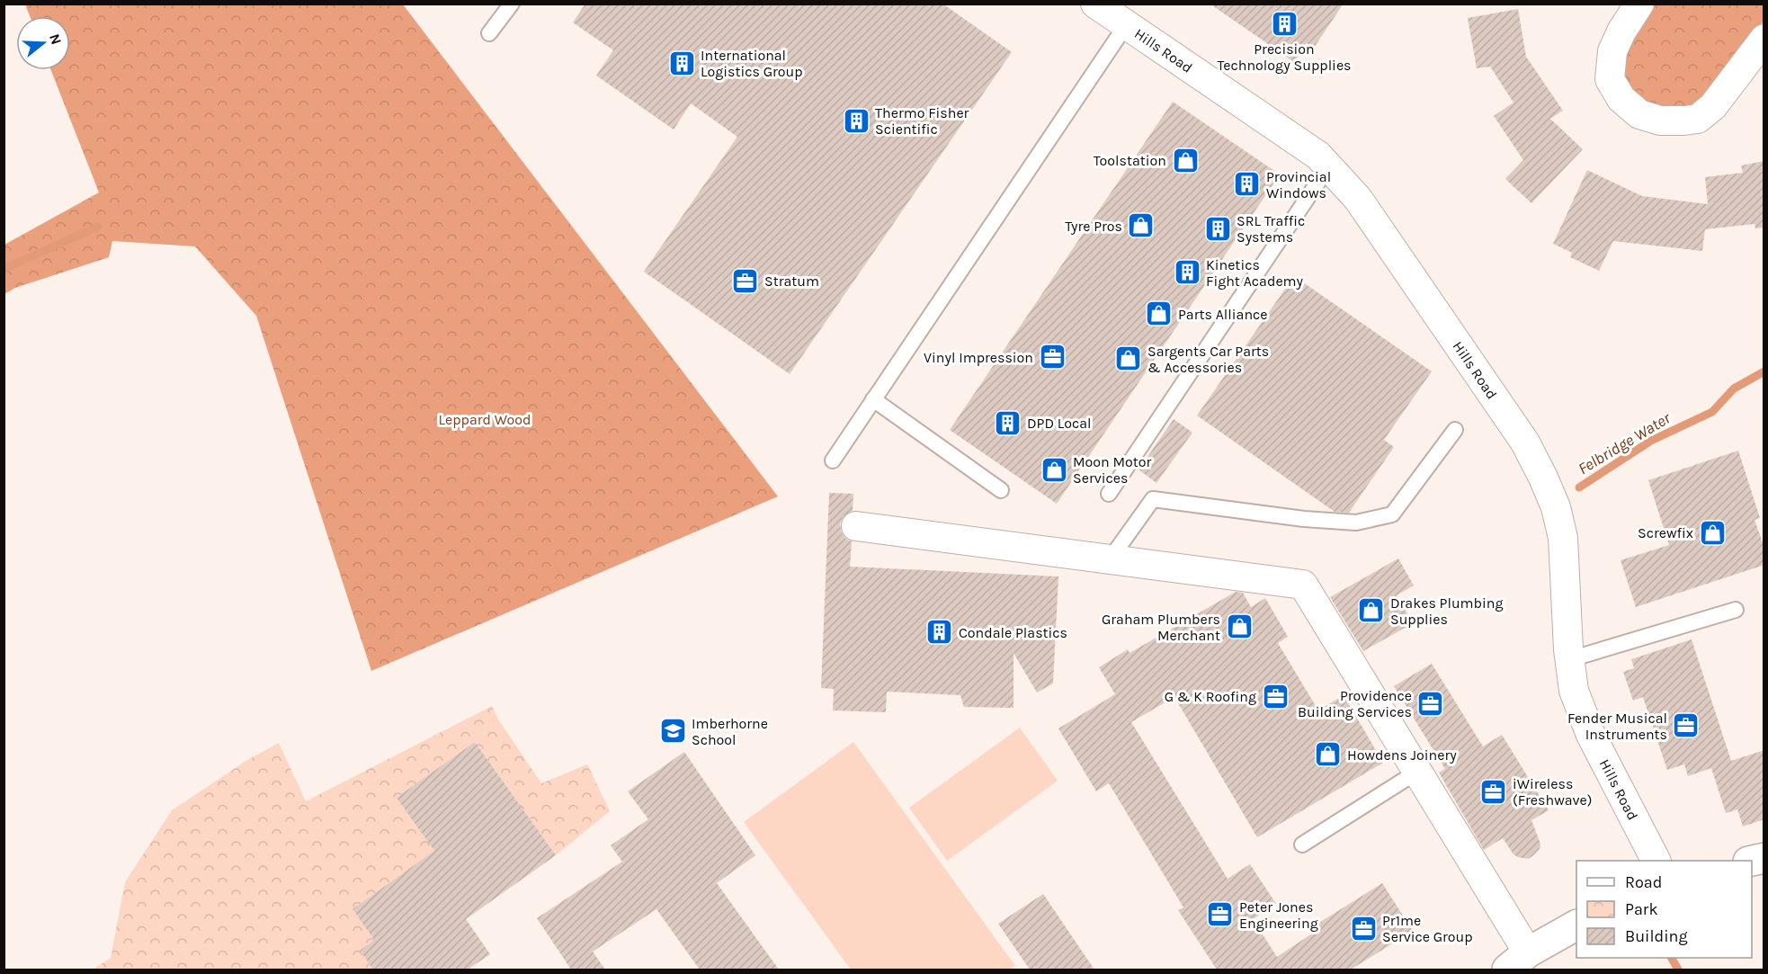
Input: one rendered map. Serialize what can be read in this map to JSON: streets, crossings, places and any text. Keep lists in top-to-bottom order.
{
  "streets": {
    "street": ["Hills Road"]
  },
  "water": ["Felbridge Water"],
  "parks": ["Leppard Wood"],
  "places": {
    "building": [
      "Precision Technology Supplies",
      "International Logistics Group",
      "Thermo Fisher Scientific",
      "Provincial Windows",
      "SRL Traffic Systems",
      "Kinetics Fight Academy",
      "DPD Local",
      "Condale Plastics"
    ],
    "shop": [
      "Toolstation",
      "Tyre Pros",
      "Parts Alliance",
      "Sargents Car Parts & Accessories",
      "Moon Motor Services",
      "Screwfix",
      "Drakes Plumbing Supplies",
      "Graham Plumbers Merchant",
      "Howdens Joinery"
    ],
    "office": [
      "Stratum",
      "Vinyl Impression",
      "G & K Roofing",
      "Providence Building Services",
      "Fender Musical Instruments",
      "iWireless (Freshwave)",
      "Peter Jones Engineering",
      "Pr1me Service Group"
    ],
    "school or university": ["Imberhorne School"]
  },
  "legend": ["Road", "Park", "Building"],
  "north": "right"
}
